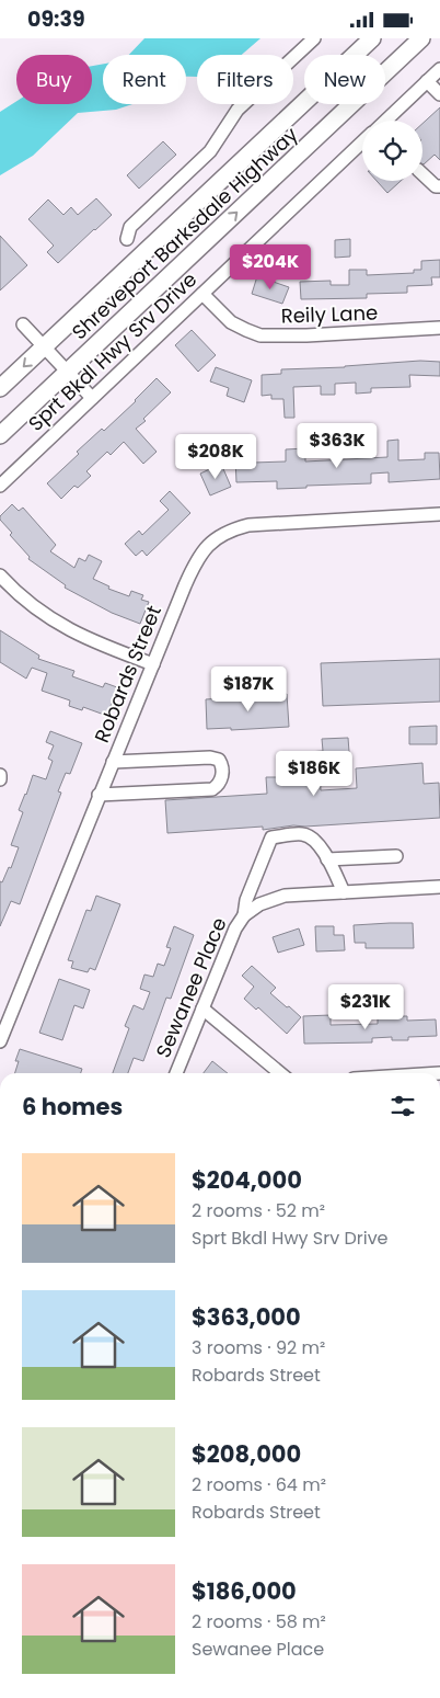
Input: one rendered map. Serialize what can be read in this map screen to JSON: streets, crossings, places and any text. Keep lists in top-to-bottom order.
{
  "streets": {
    "main road": ["Shreveport Barksdale Highway"],
    "street": [
      "Reily Lane",
      "Sprt Bkdl Hwy Srv Drive",
      "Robards Street",
      "Sewanee Place"
    ]
  },
  "crossings": [
    ["Reily Lane", "Sprt Bkdl Hwy Srv Drive"]
  ],
  "page": {
    "status": "09:39",
    "chip": [
      "Buy",
      "Rent",
      "Filters",
      "New"
    ],
    "price": [
      "$204K",
      "$363K",
      "$208K",
      "$187K",
      "$186K",
      "$231K"
    ],
    "heading": "6 homes",
    "list": [
      {
        "name": "$204,000",
        "note": "2 rooms · 52 m² · Sprt Bkdl Hwy Srv Drive"
      },
      {
        "name": "$363,000",
        "note": "3 rooms · 92 m² · Robards Street"
      },
      {
        "name": "$208,000",
        "note": "2 rooms · 64 m² · Robards Street"
      },
      {
        "name": "$186,000",
        "note": "2 rooms · 58 m² · Sewanee Place"
      }
    ]
  }
}
